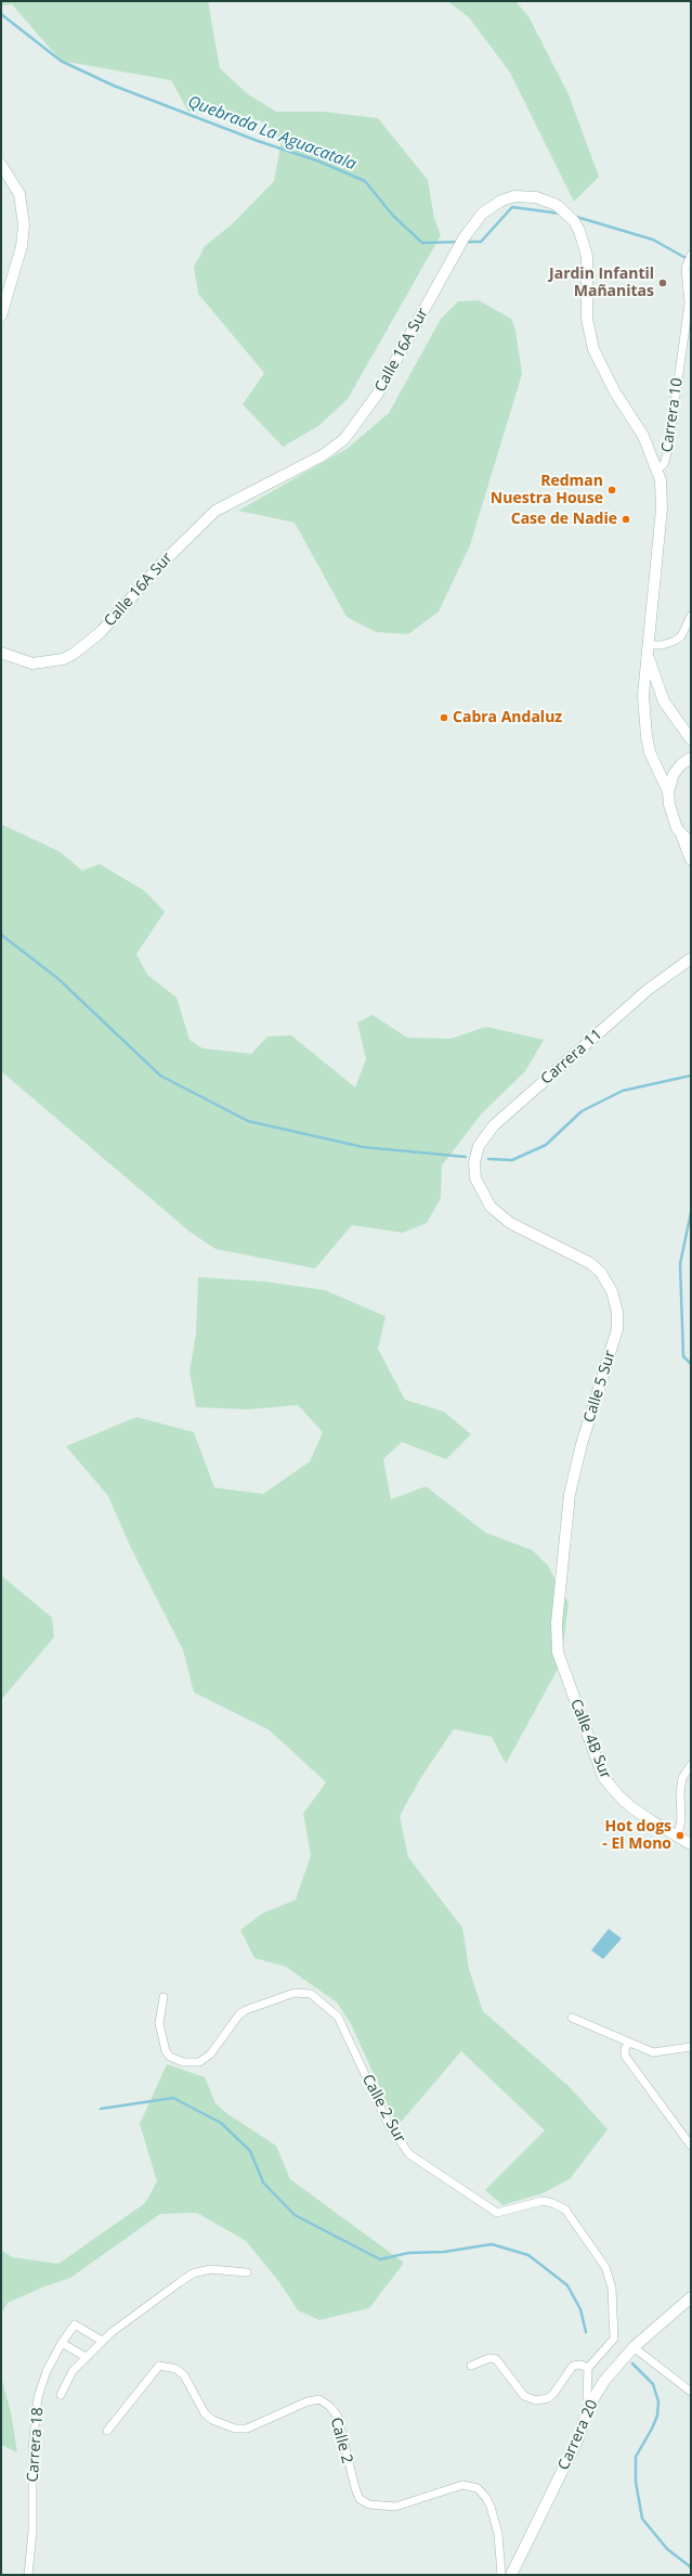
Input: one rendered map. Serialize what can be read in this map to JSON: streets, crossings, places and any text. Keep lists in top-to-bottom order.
{
  "streets": {
    "main road": [
      "Calle 16A Sur",
      "Carrera 10",
      "Carrera 11",
      "Calle 5 Sur",
      "Calle 4B Sur",
      "Carrera 20"
    ],
    "street": ["Calle 2 Sur", "Calle 2", "Carrera 18"]
  },
  "crossings": [
    ["Calle 16A Sur", "Carrera 10"],
    ["Carrera 11", "Calle 5 Sur"],
    ["Calle 5 Sur", "Calle 4B Sur"]
  ],
  "water": ["Quebrada La Aguacatala"],
  "places": [
    "Jardin Infantil Mañanitas",
    "Redman Nuestra House",
    "Case de Nadie",
    "Cabra Andaluz",
    "Hot dogs - El Mono"
  ]
}
